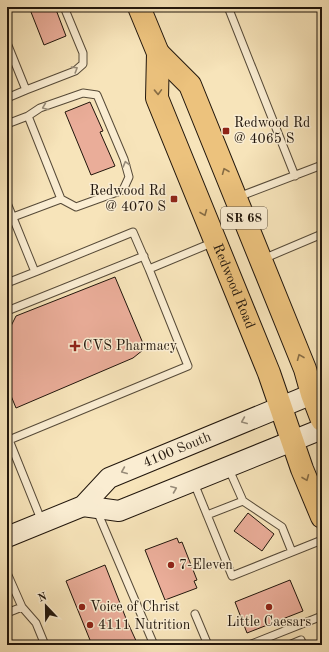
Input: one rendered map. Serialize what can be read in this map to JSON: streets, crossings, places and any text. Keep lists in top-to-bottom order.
{
  "streets": {
    "main road": ["SR 68", "Redwood Road", "4100 South"]
  },
  "crossings": [
    ["Redwood Road", "4100 South"]
  ],
  "places": {
    "transit": ["Redwood Rd @ 4065 S", "Redwood Rd @ 4070 S"],
    "health": ["CVS Pharmacy"],
    "other": [
      "7-Eleven",
      "Voice of Christ",
      "Little Caesars",
      "4111 Nutrition"
    ]
  },
  "north": "top"
}
